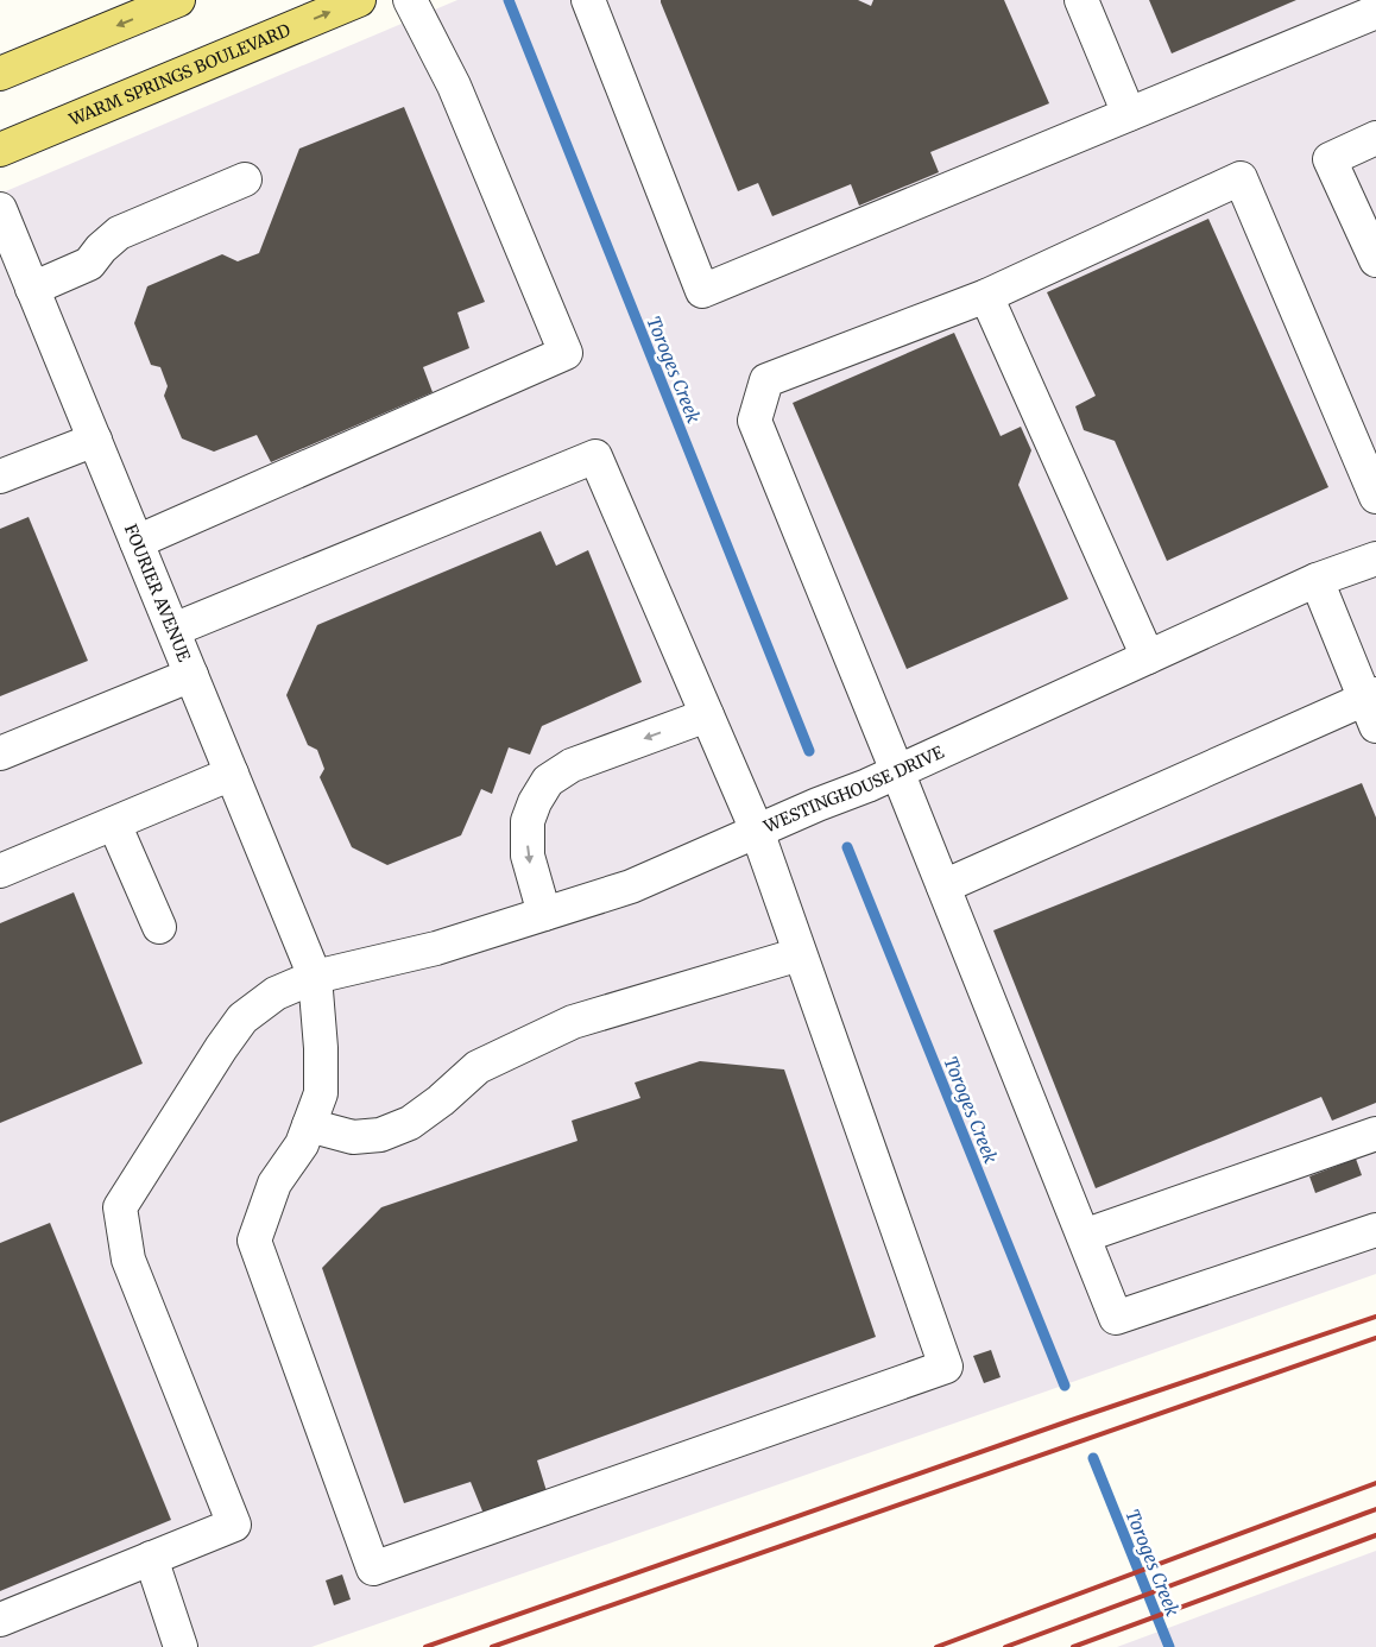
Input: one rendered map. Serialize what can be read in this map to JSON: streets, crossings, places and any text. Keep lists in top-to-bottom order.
{
  "streets": {
    "main road": ["WARM SPRINGS BOULEVARD"],
    "street": ["FOURIER AVENUE", "WESTINGHOUSE DRIVE"]
  },
  "crossings": [
    ["FOURIER AVENUE", "WESTINGHOUSE DRIVE"]
  ],
  "water": ["Toroges Creek"]
}
